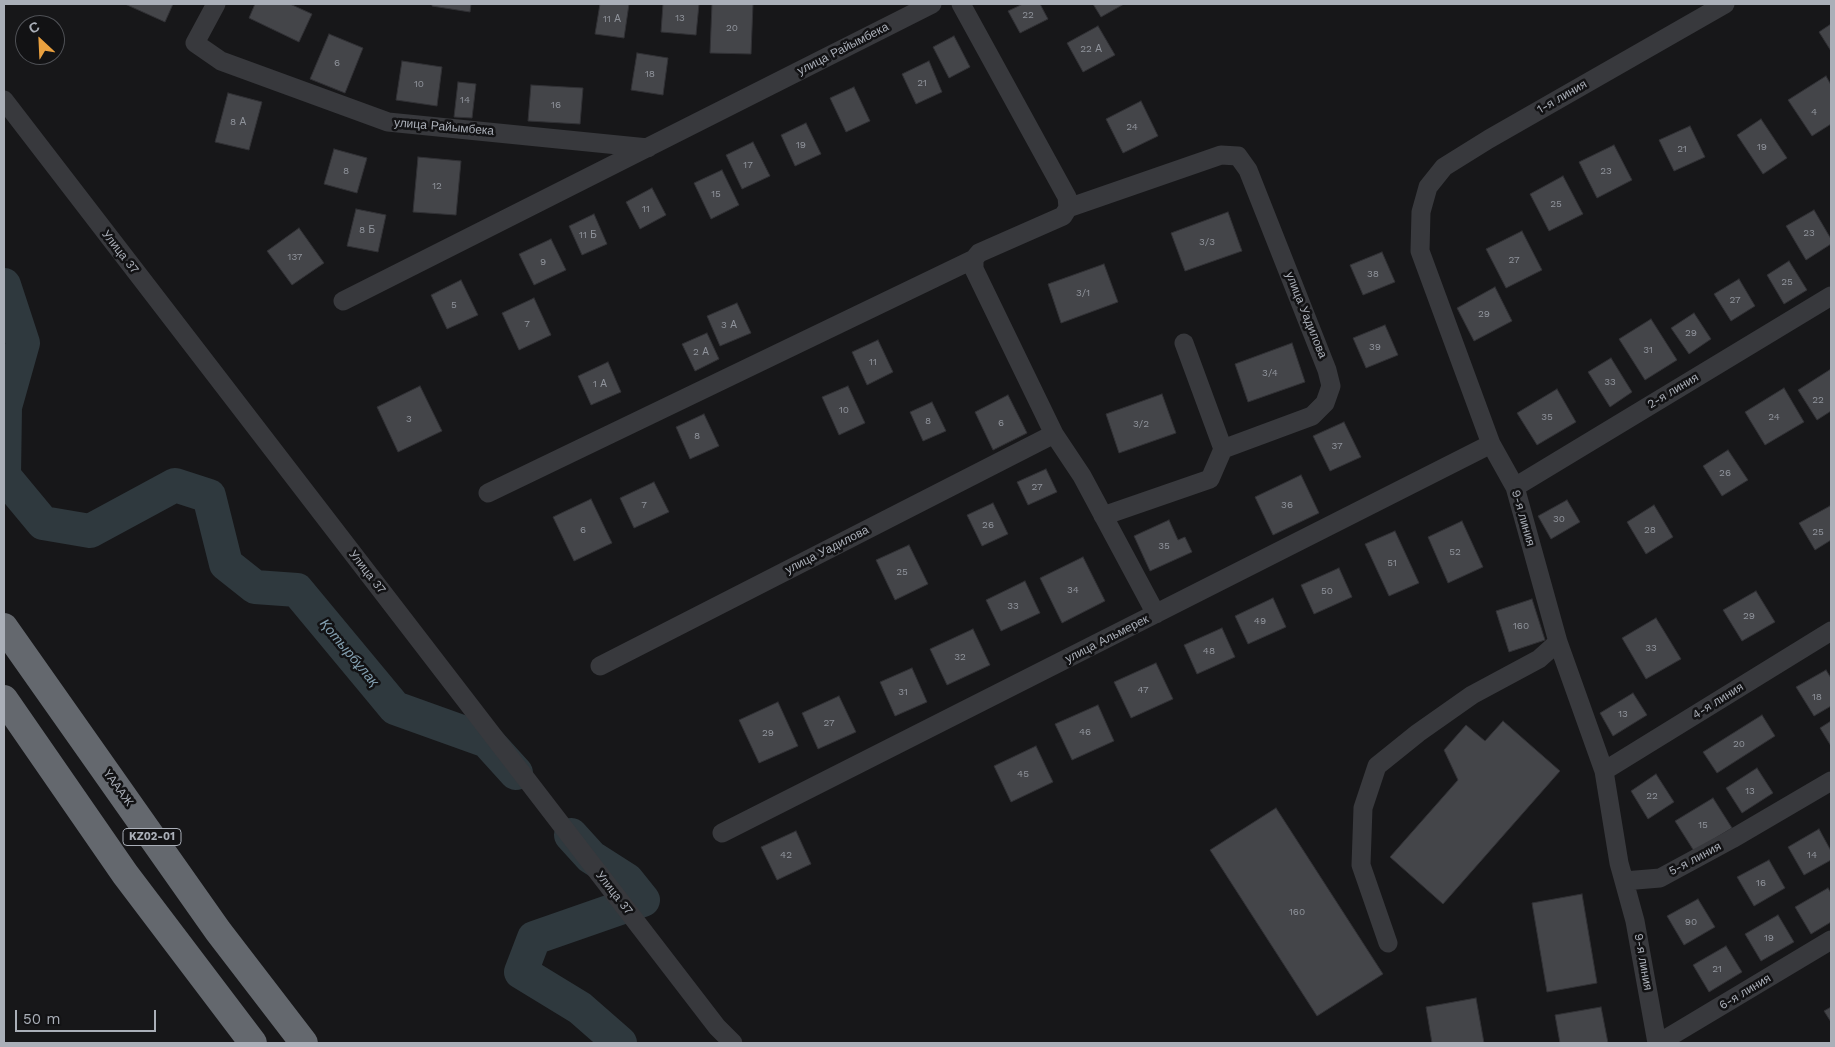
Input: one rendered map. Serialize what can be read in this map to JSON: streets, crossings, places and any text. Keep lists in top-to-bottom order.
{
  "streets": {
    "highway": ["ҮАААЖ", "KZ02-01"],
    "street": [
      "улица Райымбека",
      "1-я линия",
      "Улица 37",
      "улица Уадилова",
      "2-я линия",
      "9-я линия",
      "улица Альмерек",
      "4-я линия",
      "5-я линия",
      "6-я линия"
    ]
  },
  "crossings": [
    ["1-я линия", "9-я линия"],
    ["2-я линия", "9-я линия"],
    ["9-я линия", "улица Альмерек"],
    ["9-я линия", "4-я линия"],
    ["9-я линия", "5-я линия"],
    ["9-я линия", "6-я линия"]
  ],
  "water": ["Қотырбұлақ"],
  "house_numbers": [
    "22",
    "13",
    "11 А",
    "20",
    "22 А",
    "6",
    "18",
    "21",
    "10",
    "14",
    "16",
    "4",
    "8 А",
    "24",
    "19",
    "19",
    "21",
    "17",
    "8",
    "23",
    "12",
    "15",
    "25",
    "11",
    "8 Б",
    "23",
    "11 Б",
    "3/3",
    "137",
    "27",
    "9",
    "38",
    "25",
    "3/1",
    "27",
    "5",
    "29",
    "7",
    "3 А",
    "29",
    "39",
    "31",
    "2 А",
    "11",
    "3/4",
    "33",
    "1 А",
    "22",
    "10",
    "35",
    "24",
    "3",
    "8",
    "6",
    "3/2",
    "8",
    "37",
    "26",
    "27",
    "7",
    "36",
    "30",
    "26",
    "6",
    "28",
    "25",
    "35",
    "52",
    "51",
    "25",
    "34",
    "50",
    "33",
    "29",
    "49",
    "160",
    "33",
    "48",
    "32",
    "47",
    "31",
    "18",
    "13",
    "27",
    "46",
    "29",
    "20",
    "45",
    "13",
    "22",
    "15",
    "42",
    "14",
    "16",
    "160",
    "90",
    "19",
    "21"
  ],
  "scale_bar": "50 m",
  "north": "top left"
}
